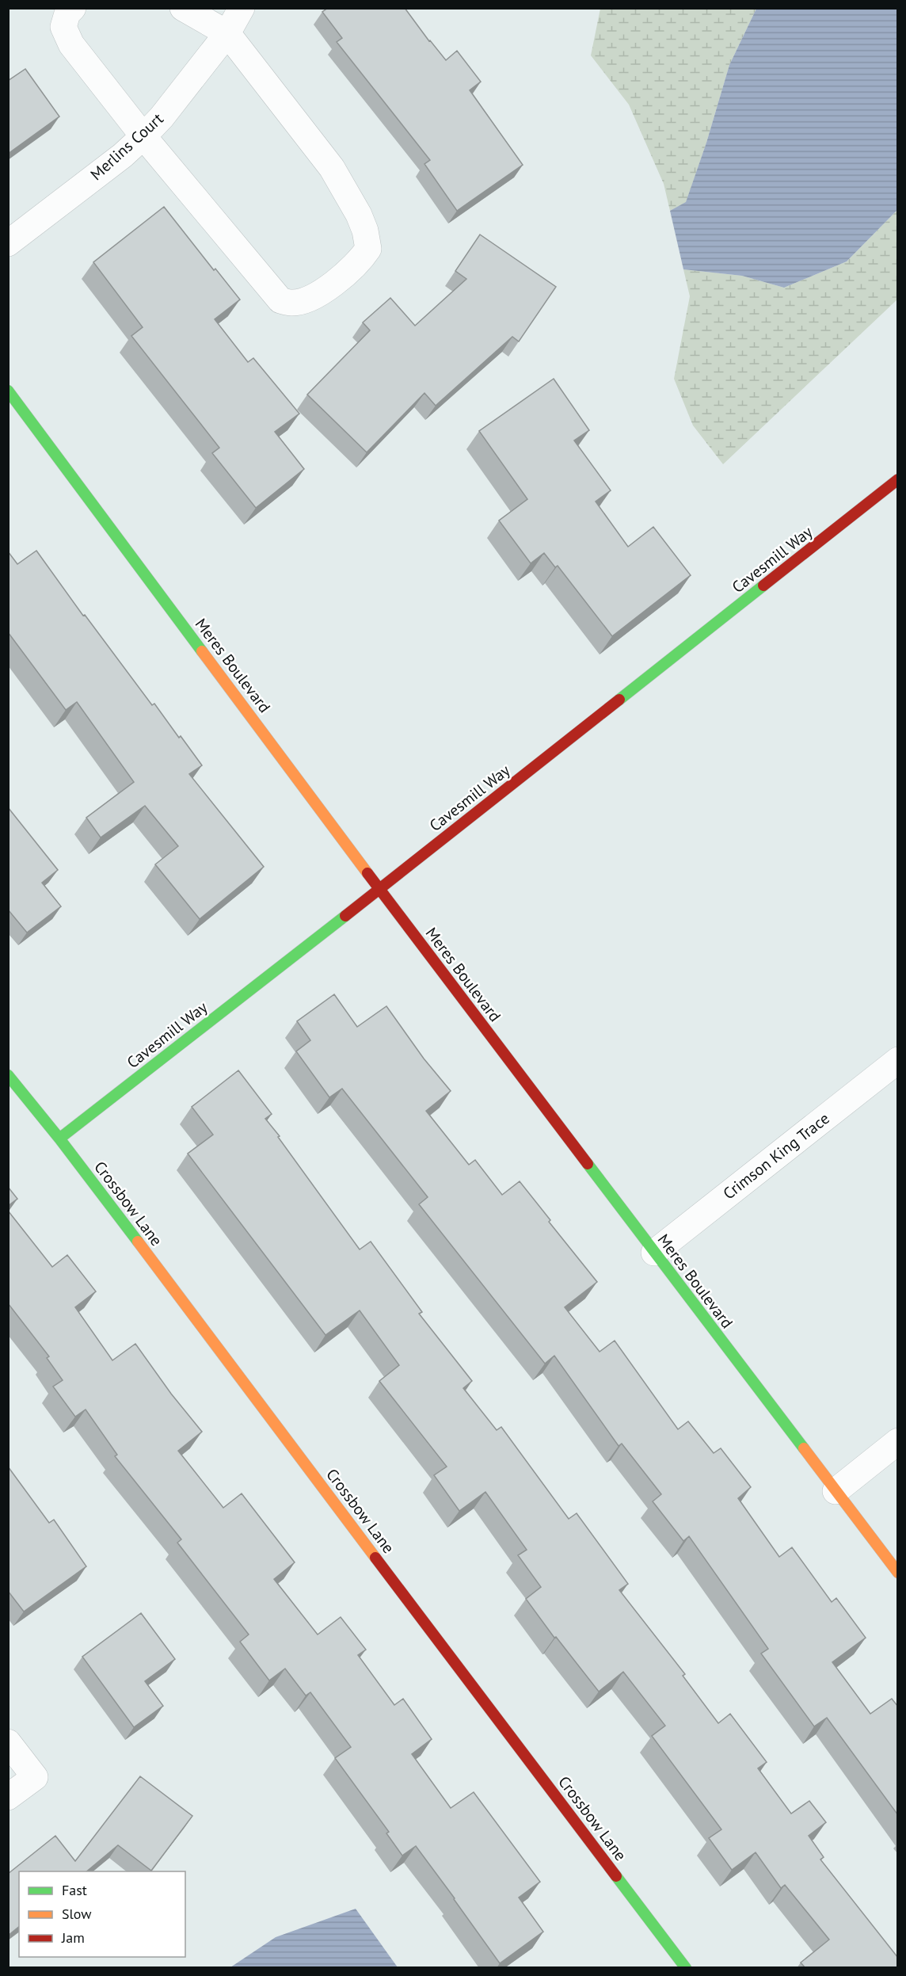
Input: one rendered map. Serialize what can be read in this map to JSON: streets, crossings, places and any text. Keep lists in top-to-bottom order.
{
  "streets": {
    "street": [
      "Merlins Court",
      "Cavesmill Way",
      "Meres Boulevard",
      "Crimson King Trace",
      "Crossbow Lane"
    ]
  },
  "crossings": [
    ["Cavesmill Way", "Meres Boulevard"],
    ["Cavesmill Way", "Crossbow Lane"],
    ["Meres Boulevard", "Crimson King Trace"]
  ],
  "legend": ["Fast", "Slow", "Jam"]
}
